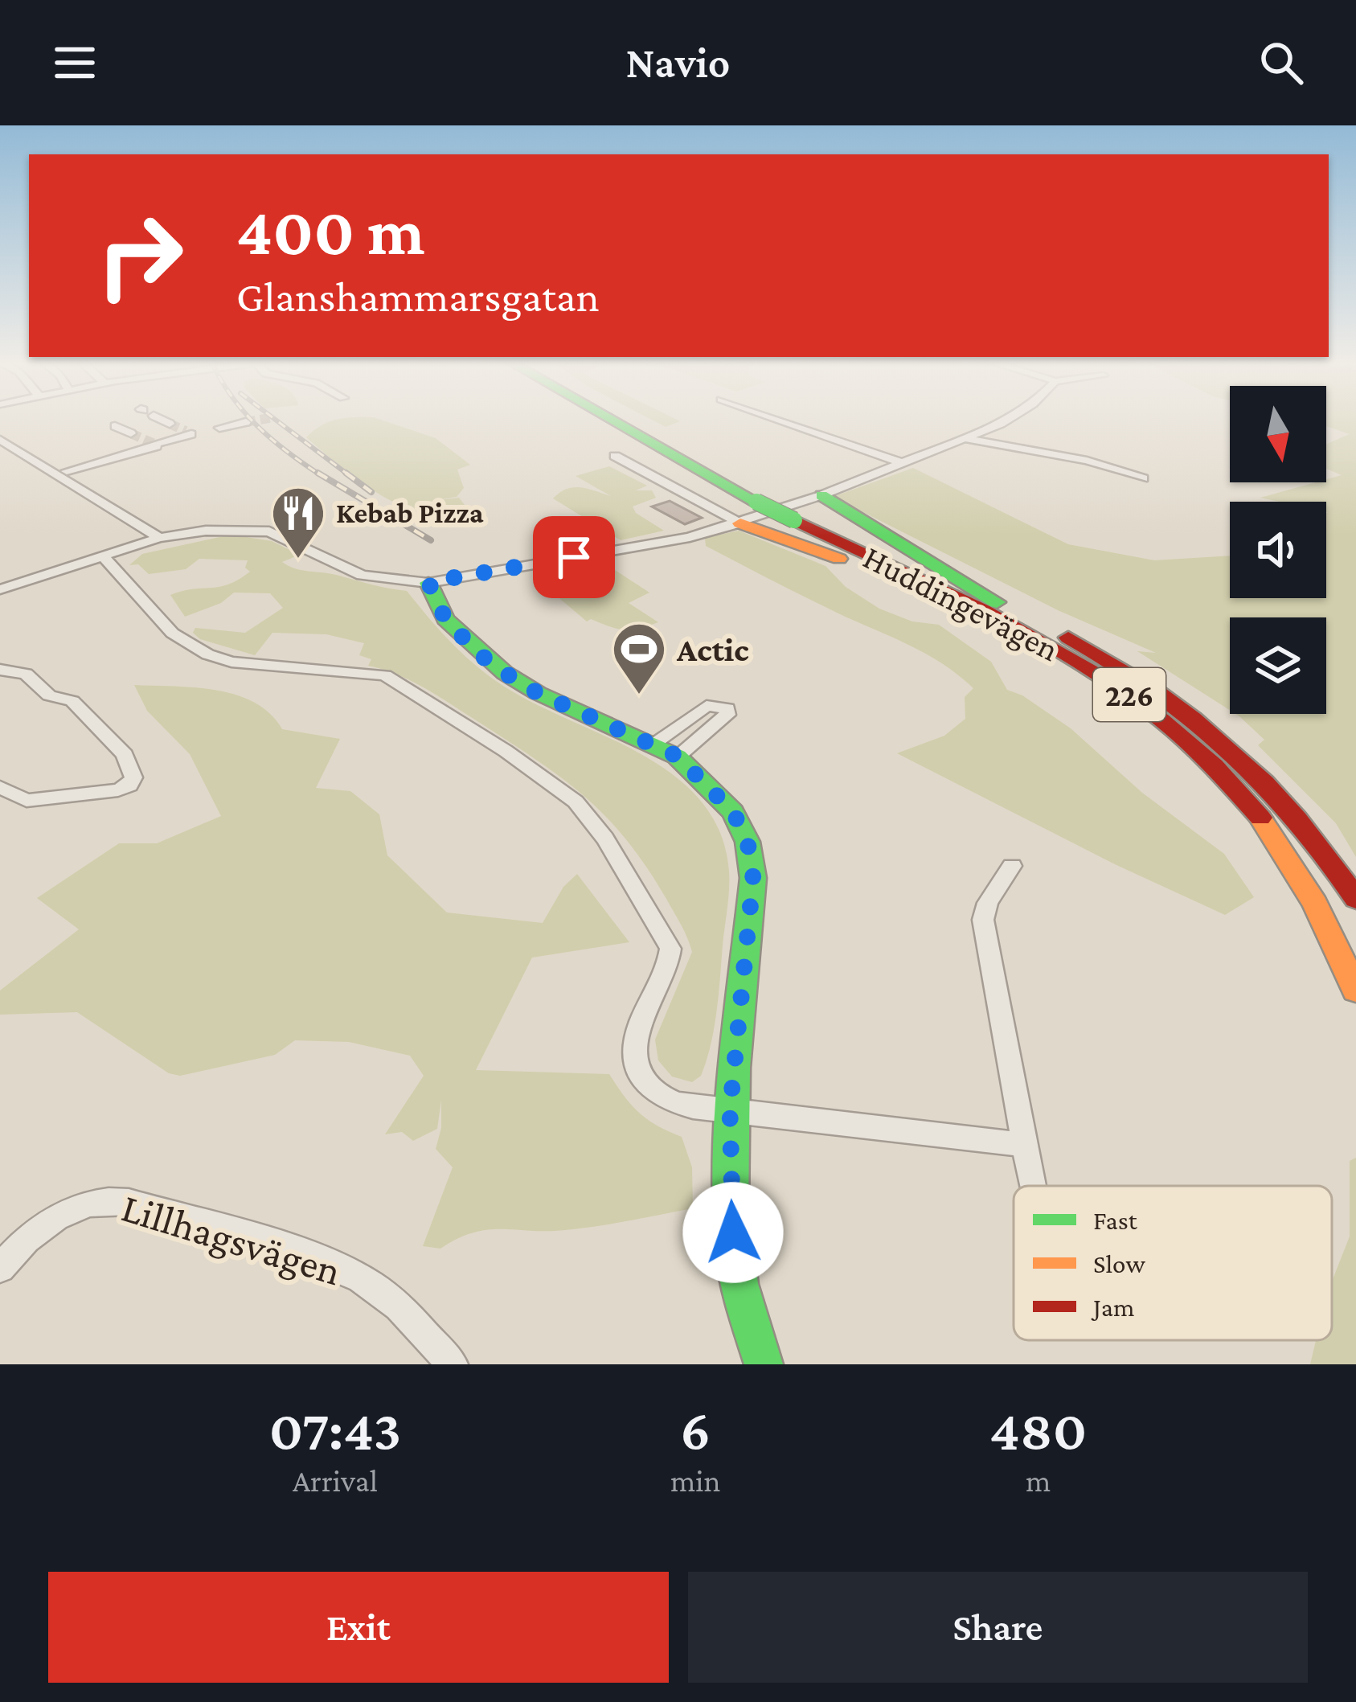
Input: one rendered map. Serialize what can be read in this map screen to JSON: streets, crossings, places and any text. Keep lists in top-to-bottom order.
{
  "streets": {
    "main road": ["Huddingevägen", "226"],
    "street": ["Lillhagsvägen"]
  },
  "places": {
    "restaurant": ["Kebab Pizza"],
    "sports": ["Actic"]
  },
  "legend": ["Fast", "Slow", "Jam"],
  "north": "bottom",
  "page": {
    "header": "Navio",
    "turn": ["400 m", "Glanshammarsgatan"],
    "eta": [
      "07:43",
      "Arrival",
      "6",
      "min",
      "480",
      "m"
    ],
    "buttons": ["Exit", "Share"]
  }
}
